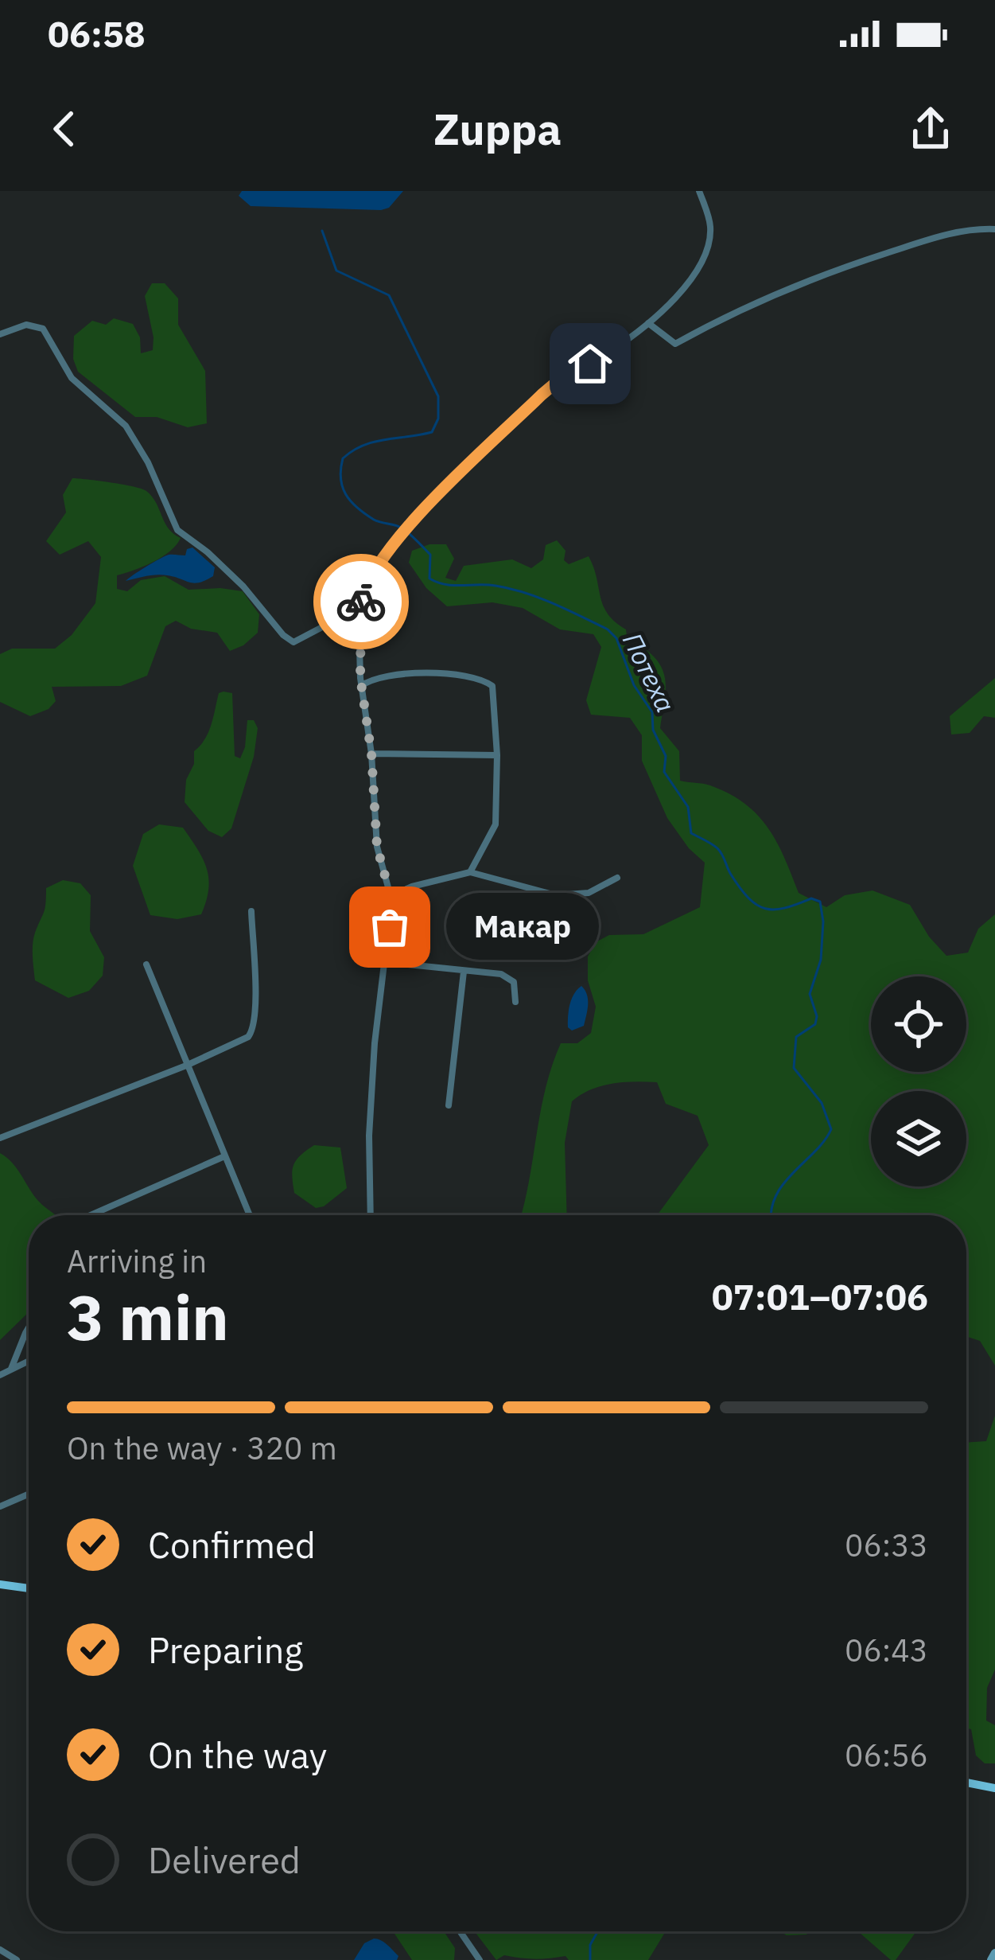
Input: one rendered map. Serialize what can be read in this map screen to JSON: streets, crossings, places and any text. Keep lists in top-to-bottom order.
{
  "water": ["Потеха"],
  "places": ["Макар"],
  "page": {
    "status": "06:58",
    "header": "Zuppa",
    "bubble": "Макар",
    "heading": ["3 min", "Arriving in", "07:01–07:06"],
    "bar": "On the way · 320 m",
    "list": [
      ["Confirmed", "06:33"],
      ["Preparing", "06:43"],
      ["On the way", "06:56"],
      "Delivered"
    ]
  }
}
